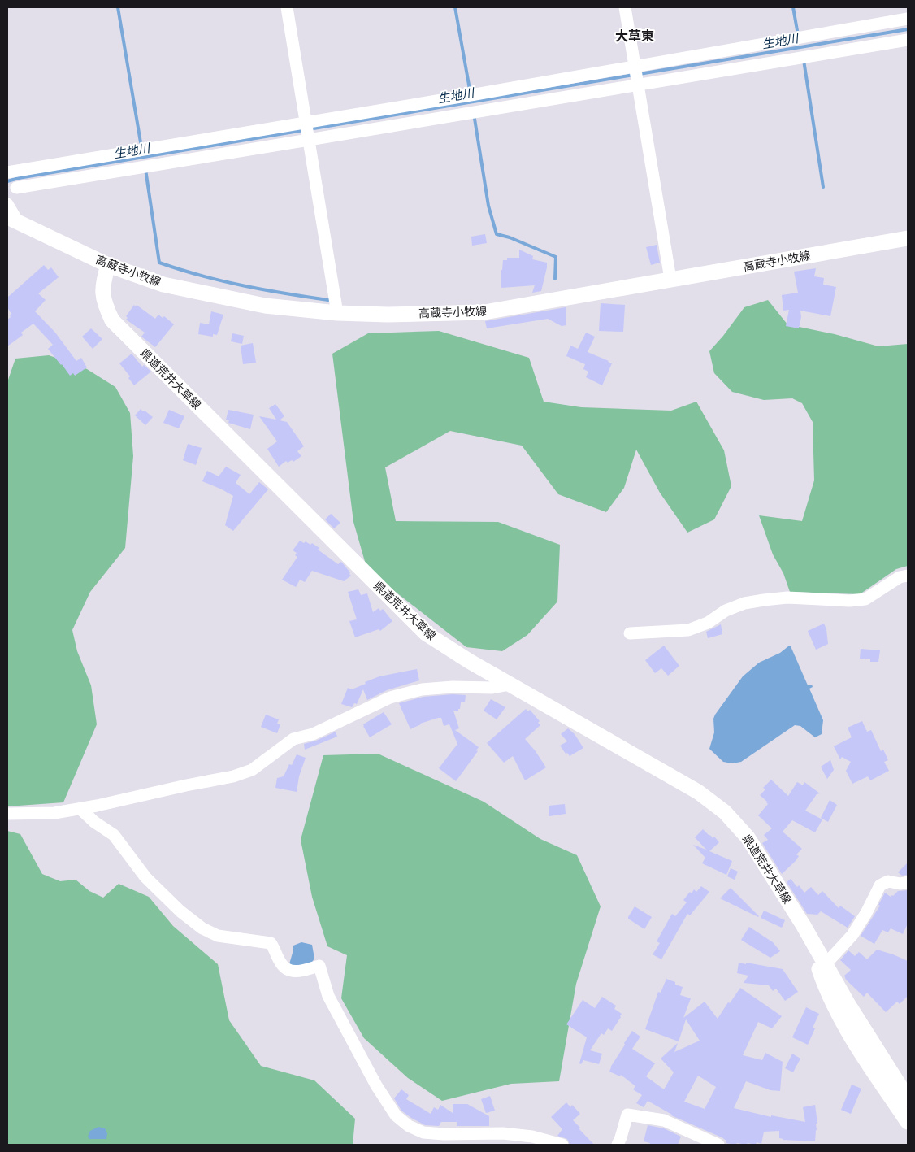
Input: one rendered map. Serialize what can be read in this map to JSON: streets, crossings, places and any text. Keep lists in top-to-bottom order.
{
  "streets": {
    "main road": ["高蔵寺小牧線", "県道荒井大草線"]
  },
  "crossings": [
    ["高蔵寺小牧線", "県道荒井大草線"]
  ],
  "districts": ["大草東"],
  "water": ["生地川"]
}
